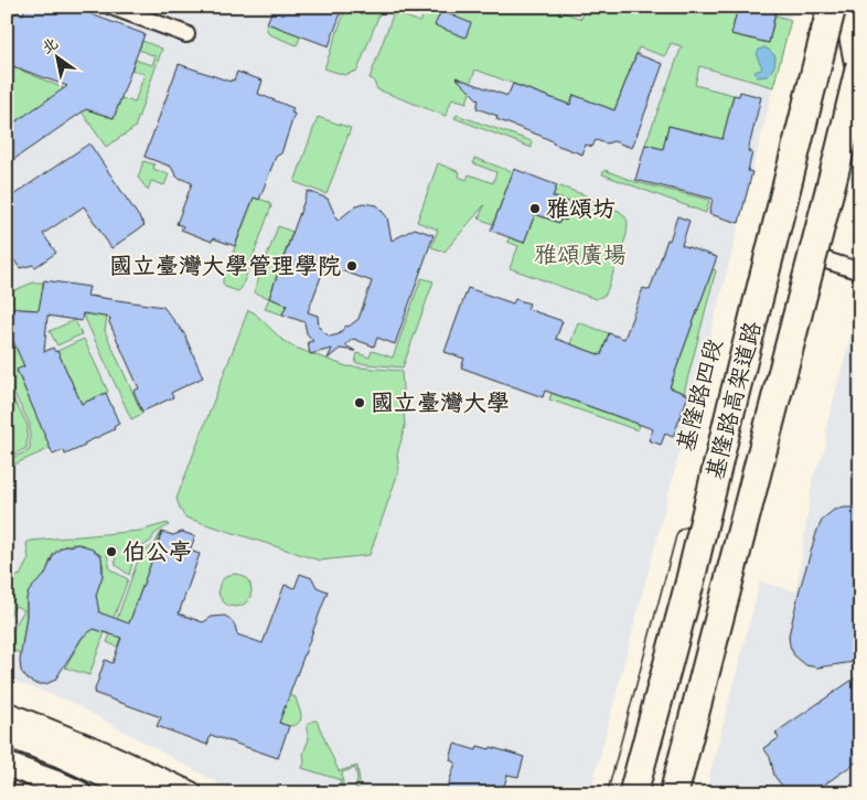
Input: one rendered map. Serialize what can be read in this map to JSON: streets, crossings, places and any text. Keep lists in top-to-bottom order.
{
  "streets": {
    "highway": ["基隆路高架道路"],
    "main road": ["基隆路四段"]
  },
  "crossings": [
    ["基隆路四段", "基隆路高架道路"]
  ],
  "parks": ["雅頌廣場"],
  "places": [
    "雅頌坊",
    "國立臺灣大學管理學院",
    "國立臺灣大學",
    "伯公亭"
  ],
  "north": "top left"
}
